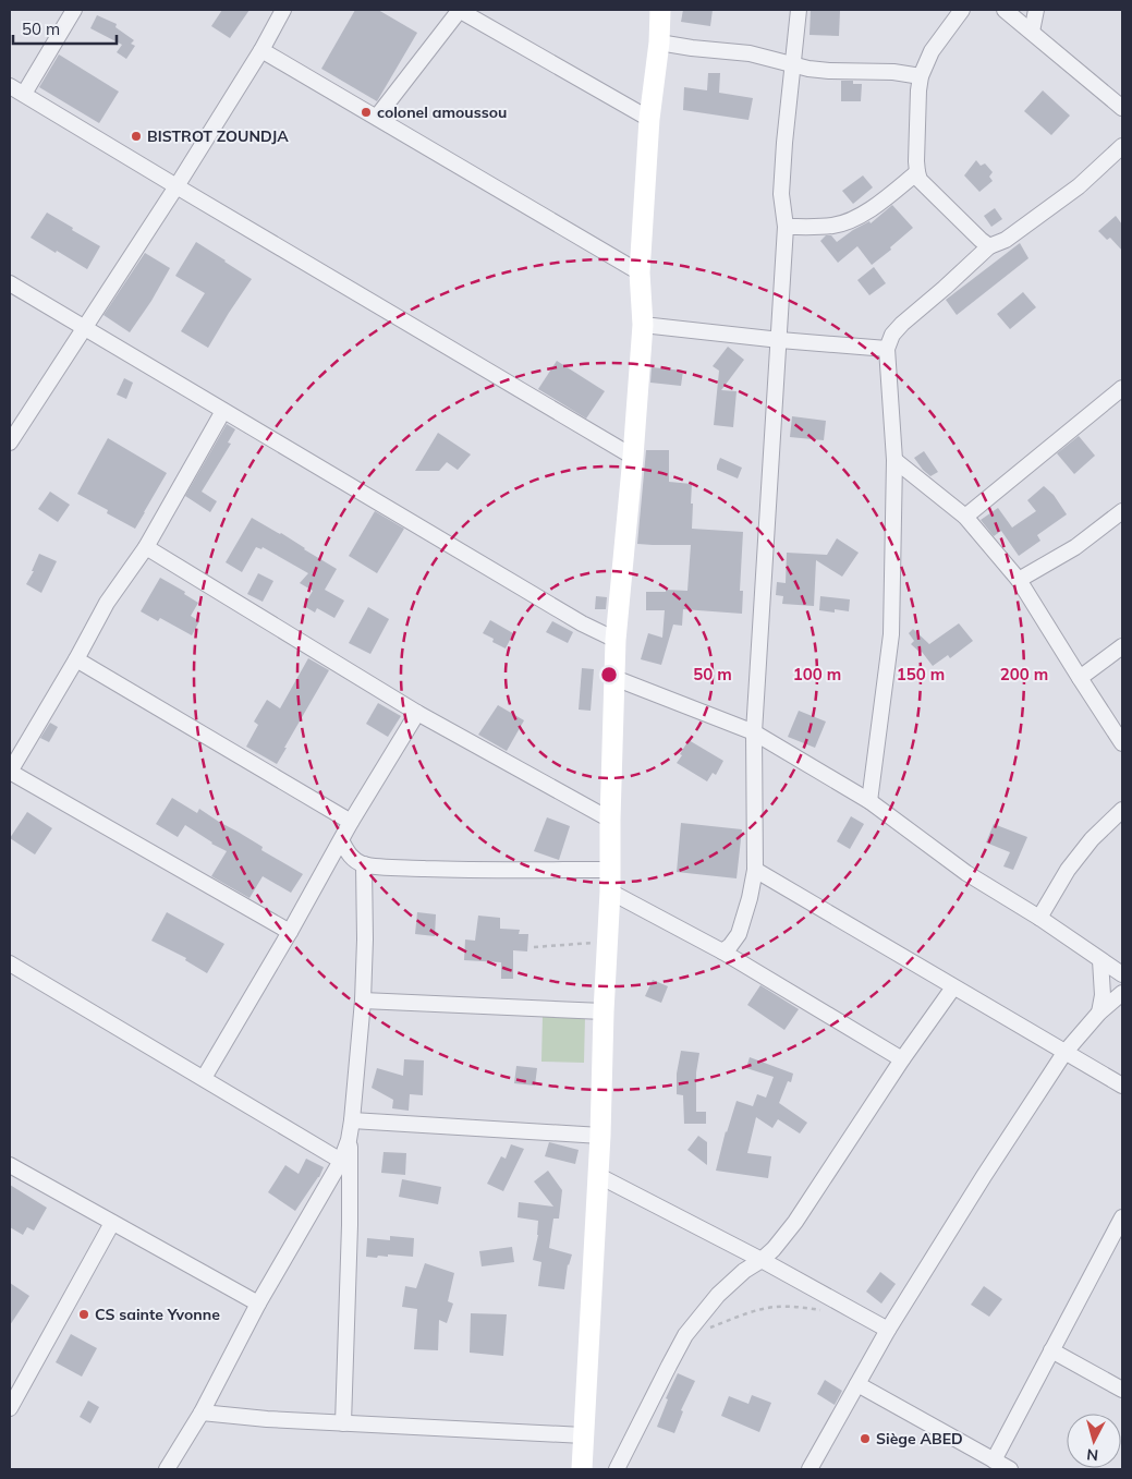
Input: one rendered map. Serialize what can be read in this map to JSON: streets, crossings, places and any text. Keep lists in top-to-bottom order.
{
  "places": [
    "colonel amoussou",
    "BISTROT ZOUNDJA",
    "CS sainte Yvonne",
    "Siège ABED"
  ],
  "scale_bar": "50 m",
  "north": "bottom",
  "rings": [
    "50 m",
    "100 m",
    "150 m",
    "200 m"
  ]
}
